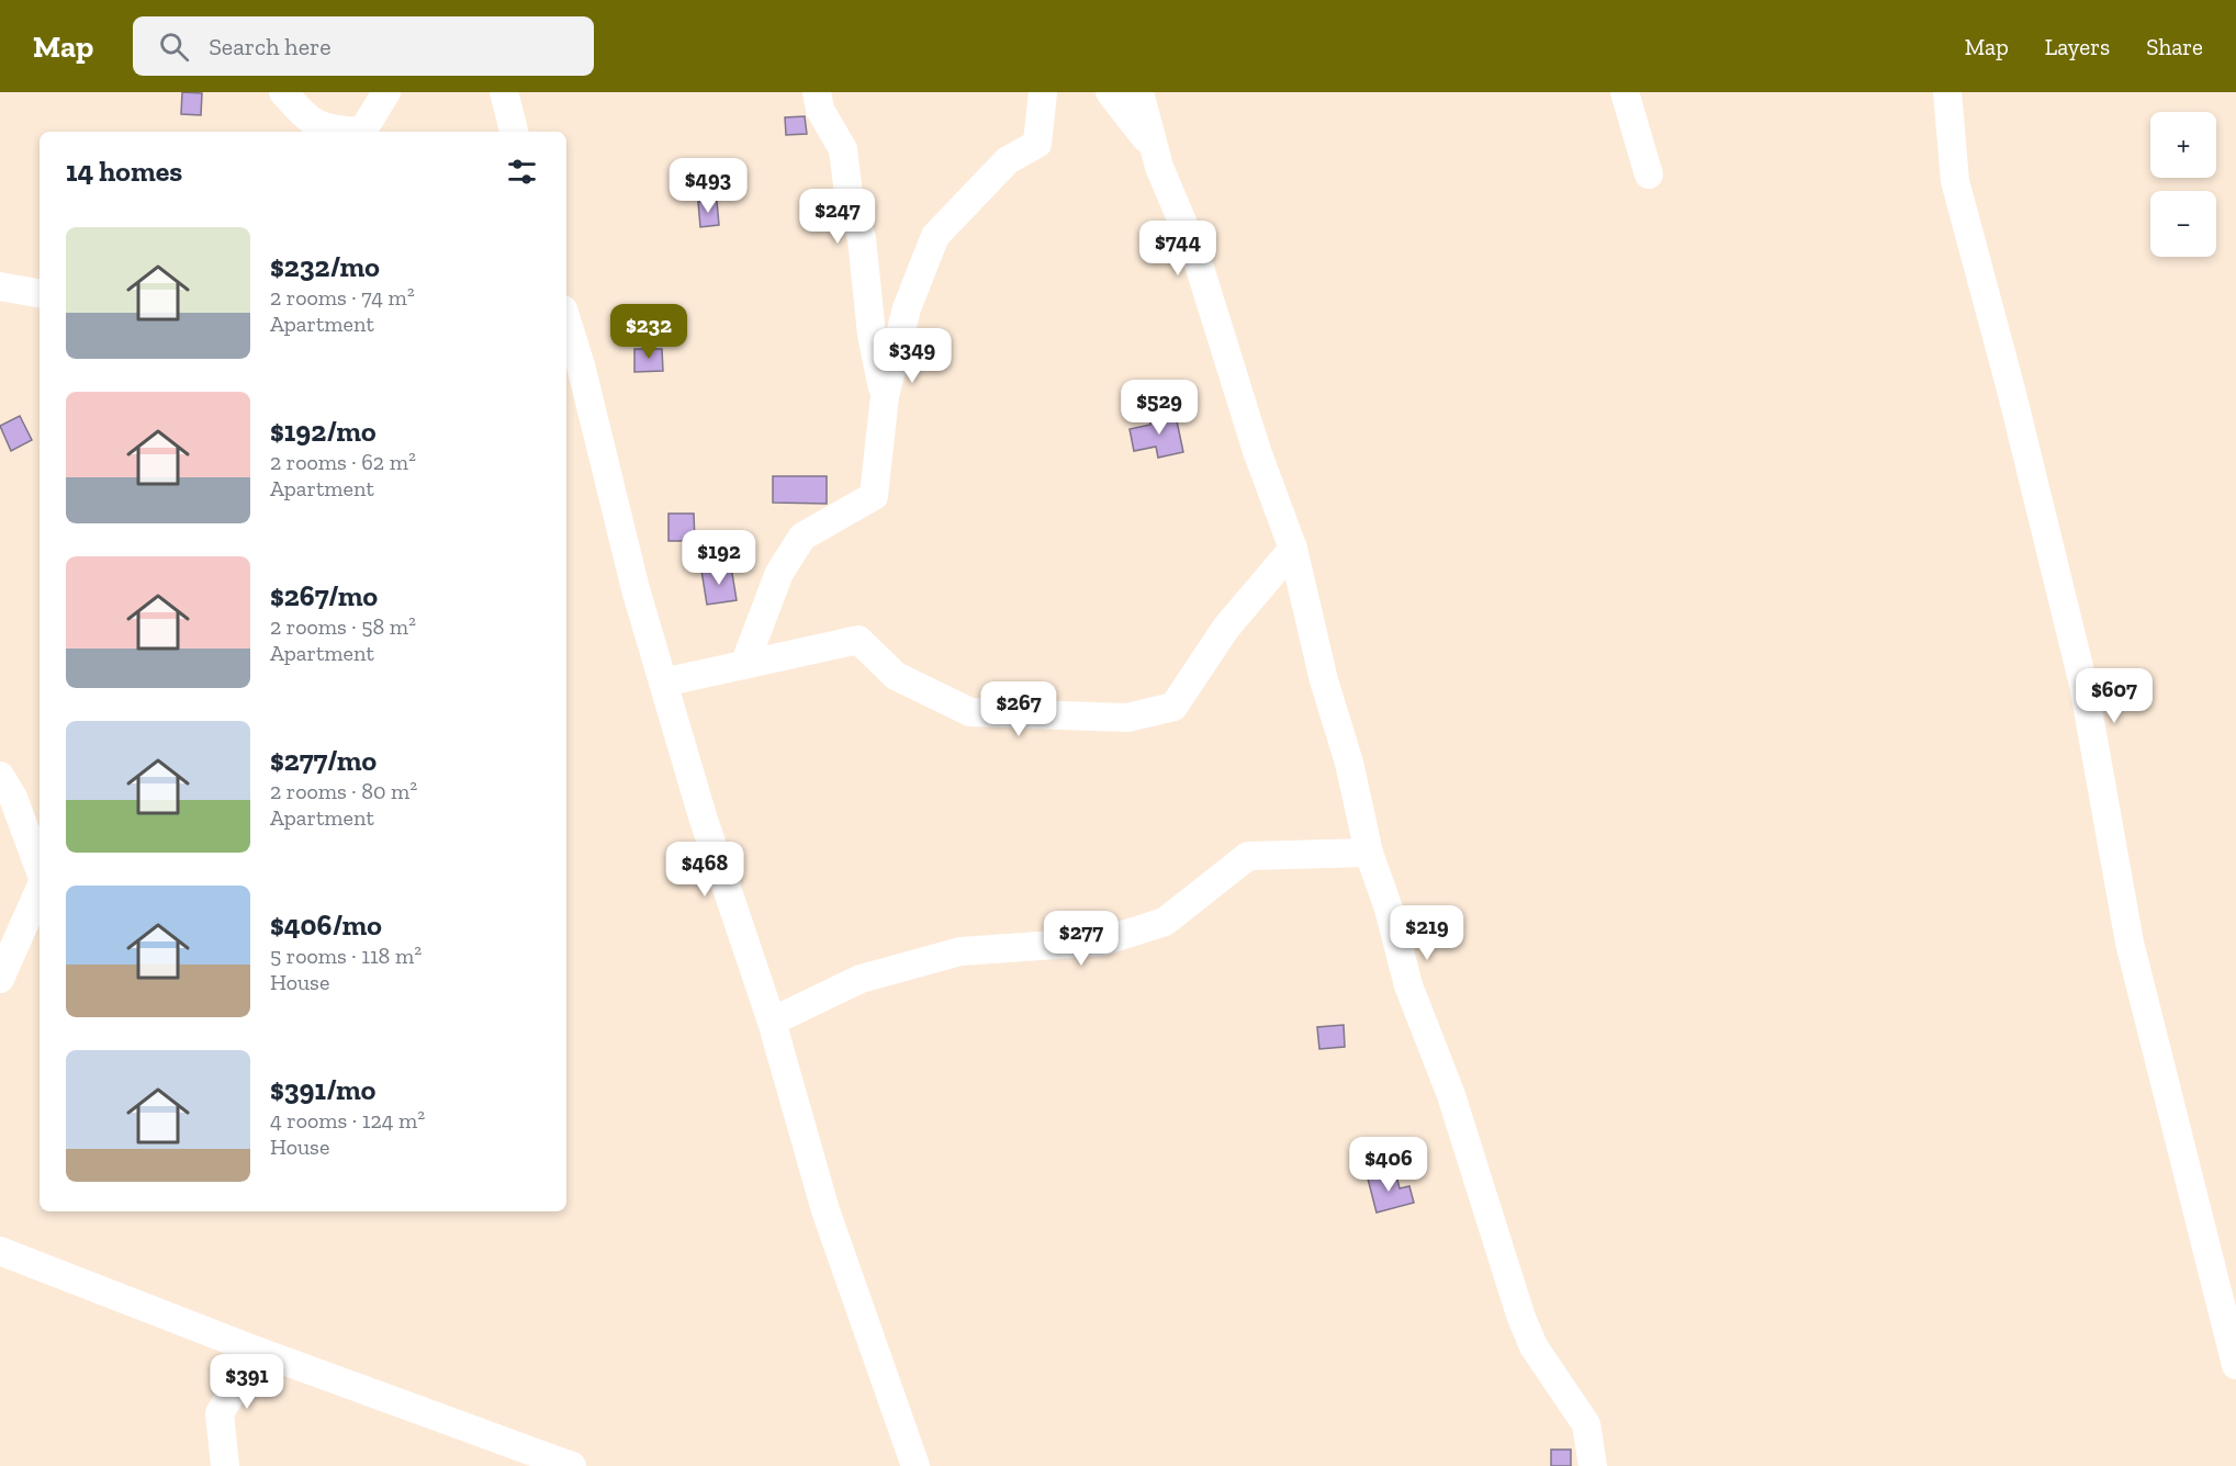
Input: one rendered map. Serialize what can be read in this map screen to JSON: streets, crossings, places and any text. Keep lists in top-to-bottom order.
{
  "page": {
    "header": "Map",
    "search": "Search here",
    "nav": ["Map", "Layers", "Share"],
    "map_buttons": ["+", "−"],
    "heading": "14 homes",
    "price": [
      "$493",
      "$247",
      "$744",
      "$232",
      "$349",
      "$529",
      "$192",
      "$607",
      "$267",
      "$468",
      "$219",
      "$277",
      "$406",
      "$391"
    ],
    "list": [
      {
        "name": "$232/mo",
        "note": "2 rooms · 74 m² · Apartment"
      },
      {
        "name": "$192/mo",
        "note": "2 rooms · 62 m² · Apartment"
      },
      {
        "name": "$267/mo",
        "note": "2 rooms · 58 m² · Apartment"
      },
      {
        "name": "$277/mo",
        "note": "2 rooms · 80 m² · Apartment"
      },
      {
        "name": "$406/mo",
        "note": "5 rooms · 118 m² · House"
      },
      {
        "name": "$391/mo",
        "note": "4 rooms · 124 m² · House"
      }
    ]
  }
}
